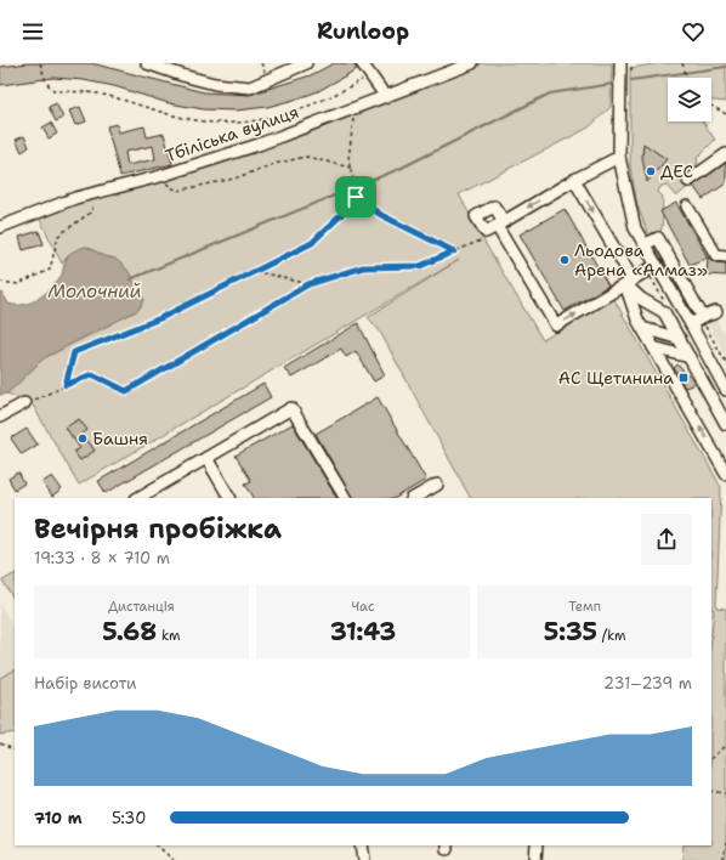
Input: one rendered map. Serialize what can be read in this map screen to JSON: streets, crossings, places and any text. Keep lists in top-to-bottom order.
{
  "streets": {
    "street": ["Тбіліська вулиця"]
  },
  "water": ["Молочний"],
  "places": {
    "other": ["ДЕС", "Льодова Арена «Алмаз»", "Башня"],
    "transit": ["АС Щетинина"]
  },
  "page": {
    "header": "Runloop",
    "heading": ["Вечірня пробіжка", "19:33 · 8 × 710 m"],
    "stats": [
      ["Дистанція", "5.68 km"],
      ["Час", "31:43"],
      ["Темп", "5:35 /km"]
    ],
    "chart": ["Набір висоти", "231–239 m"],
    "list": [
      {
        "name": "710 m",
        "note": "5:30"
      }
    ]
  }
}
